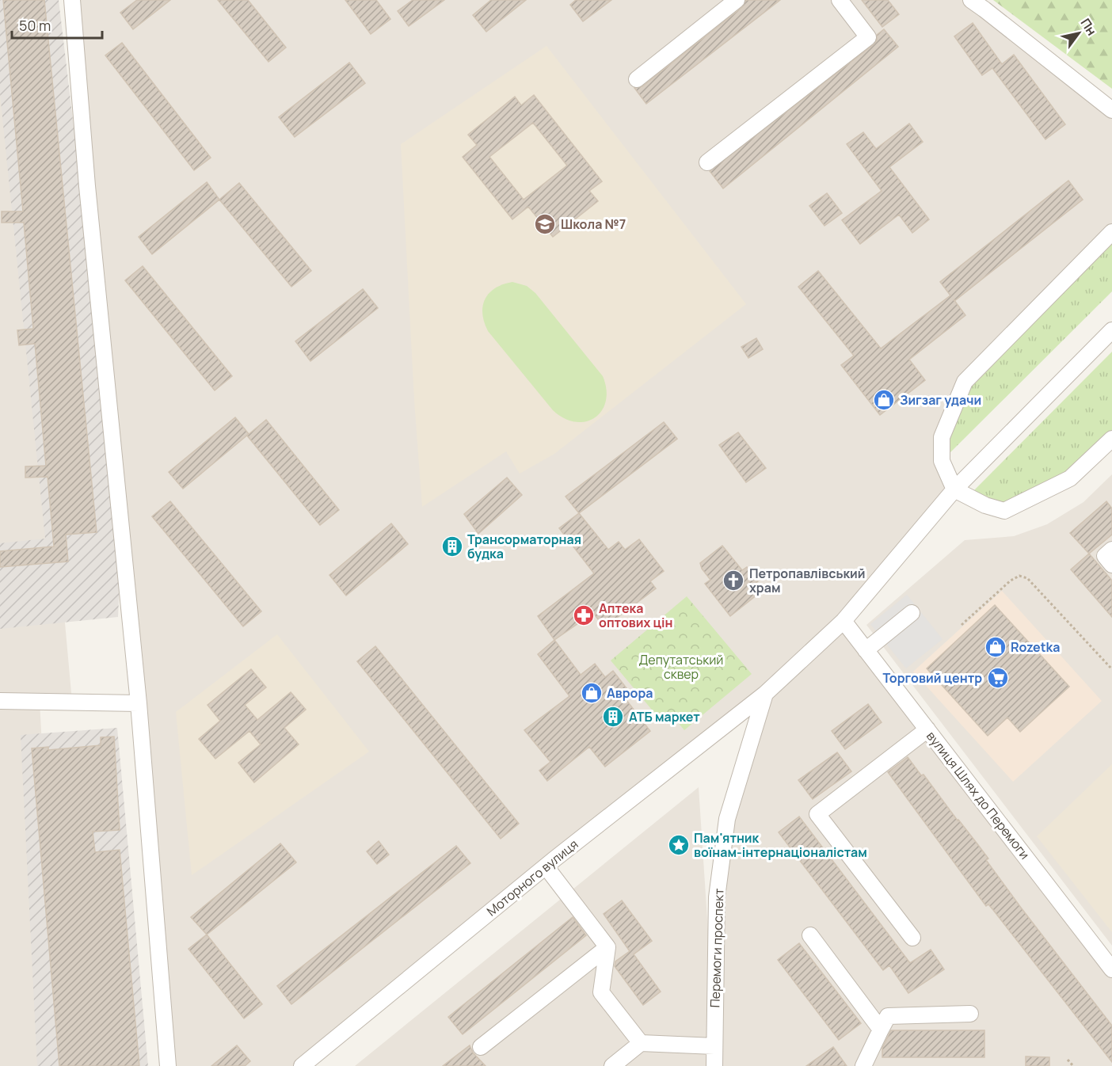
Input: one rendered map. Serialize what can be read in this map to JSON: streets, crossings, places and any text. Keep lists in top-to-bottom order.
{
  "streets": {
    "street": ["вулиця Шлях до Перемоги", "Моторного вулиця", "Перемоги проспект"]
  },
  "crossings": [
    ["вулиця Шлях до Перемоги", "Моторного вулиця"],
    ["Моторного вулиця", "Перемоги проспект"]
  ],
  "parks": ["Депутатський сквер"],
  "places": {
    "school or university": ["Школа №7"],
    "shop": ["Зигзаг удачи", "Rozetka", "Аврора"],
    "building": ["Трансорматорная будка", "АТБ маркет"],
    "church": ["Петропавлівський храм"],
    "pharmacy": ["Аптека оптових цін"],
    "supermarket": ["Торговий центр"],
    "place": ["Пам'ятник воїнам-інтернаціоналістам"]
  },
  "scale_bar": "50 m",
  "north": "top right"
}
